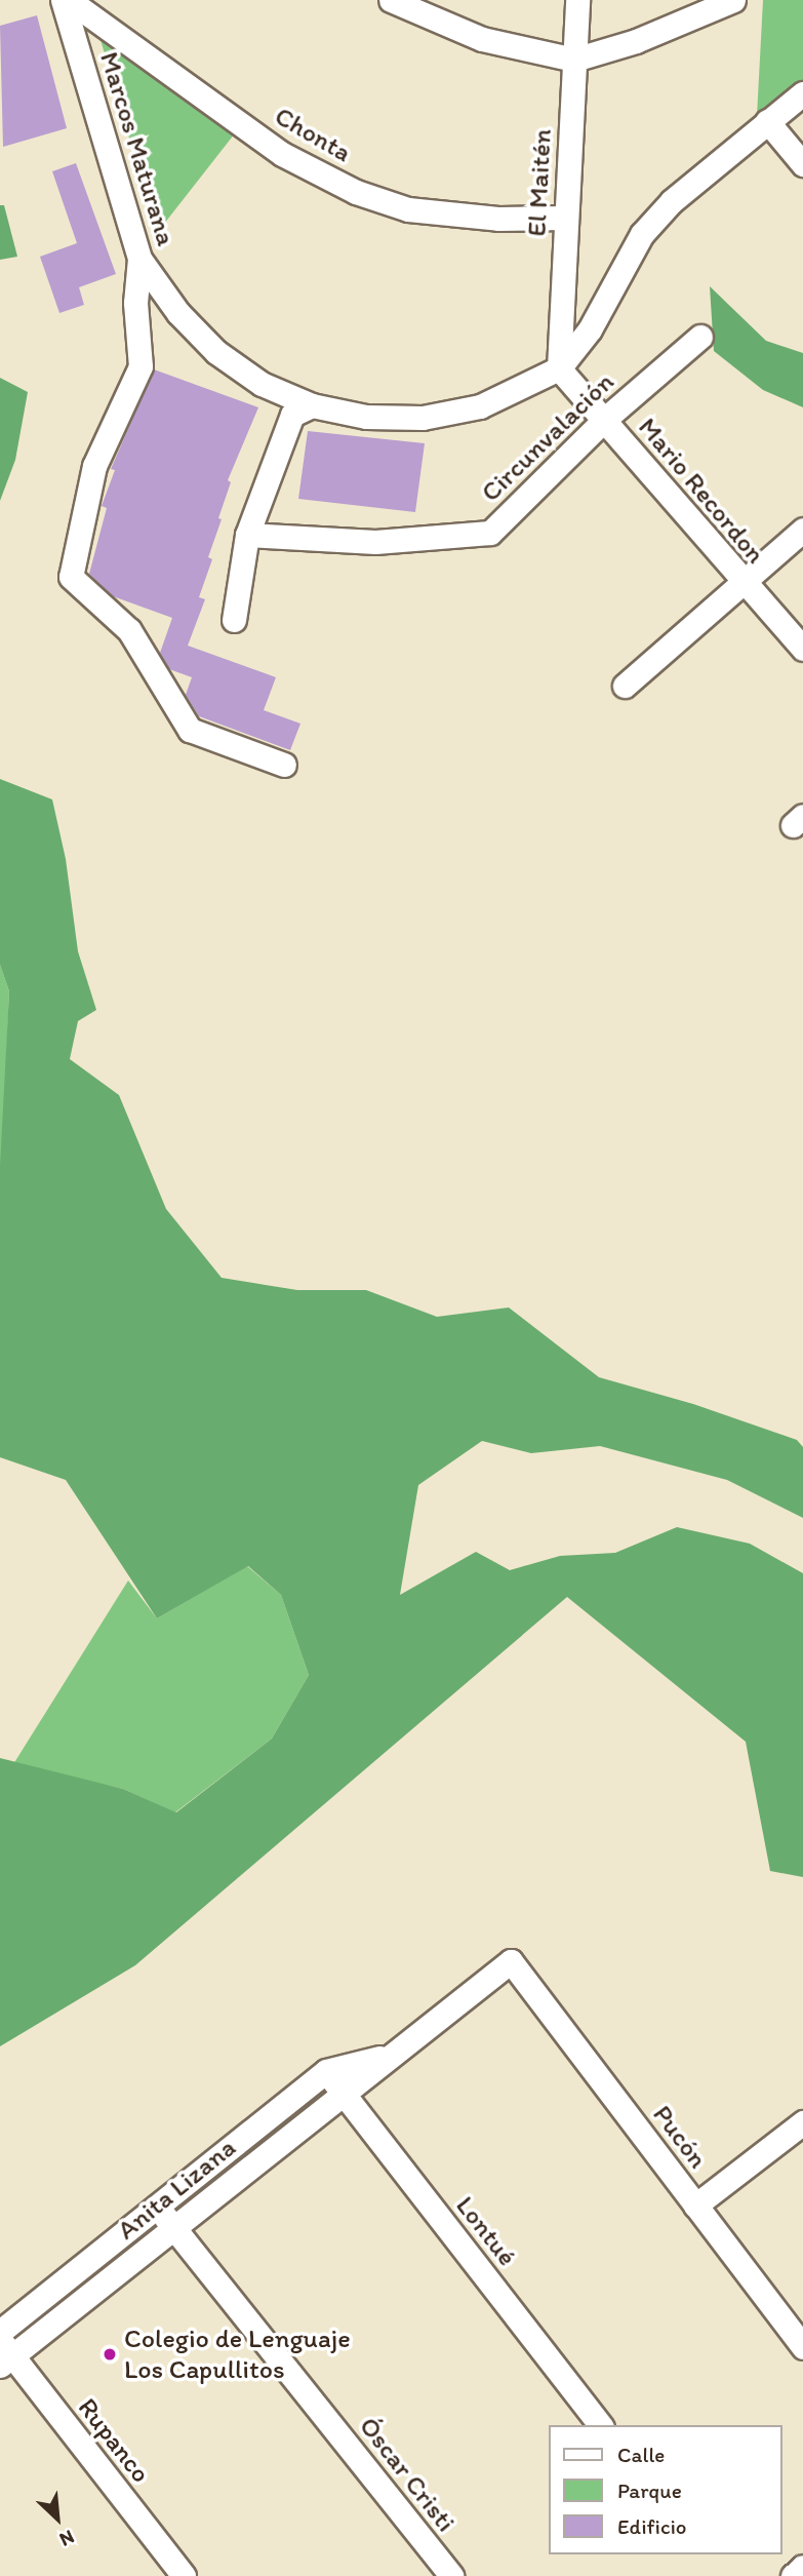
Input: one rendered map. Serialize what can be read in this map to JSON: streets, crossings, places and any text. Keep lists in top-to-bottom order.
{
  "streets": {
    "street": [
      "Chonta",
      "Marcos Maturana",
      "El Maitén",
      "Circunvalación",
      "Mario Recordon",
      "Pucón",
      "Anita Lizana",
      "Lontué",
      "Rupanco",
      "Óscar Cristi"
    ]
  },
  "crossings": [
    ["Chonta", "El Maitén"],
    ["Marcos Maturana", "El Maitén"],
    ["Marcos Maturana", "Mario Recordon"],
    ["El Maitén", "Mario Recordon"],
    ["Circunvalación", "Mario Recordon"],
    ["Pucón", "Anita Lizana"],
    ["Anita Lizana", "Lontué"],
    ["Anita Lizana", "Rupanco"],
    ["Anita Lizana", "Óscar Cristi"]
  ],
  "places": ["Colegio de Lenguaje Los Capullitos"],
  "legend": ["Calle", "Parque", "Edificio"],
  "north": "bottom right"
}
